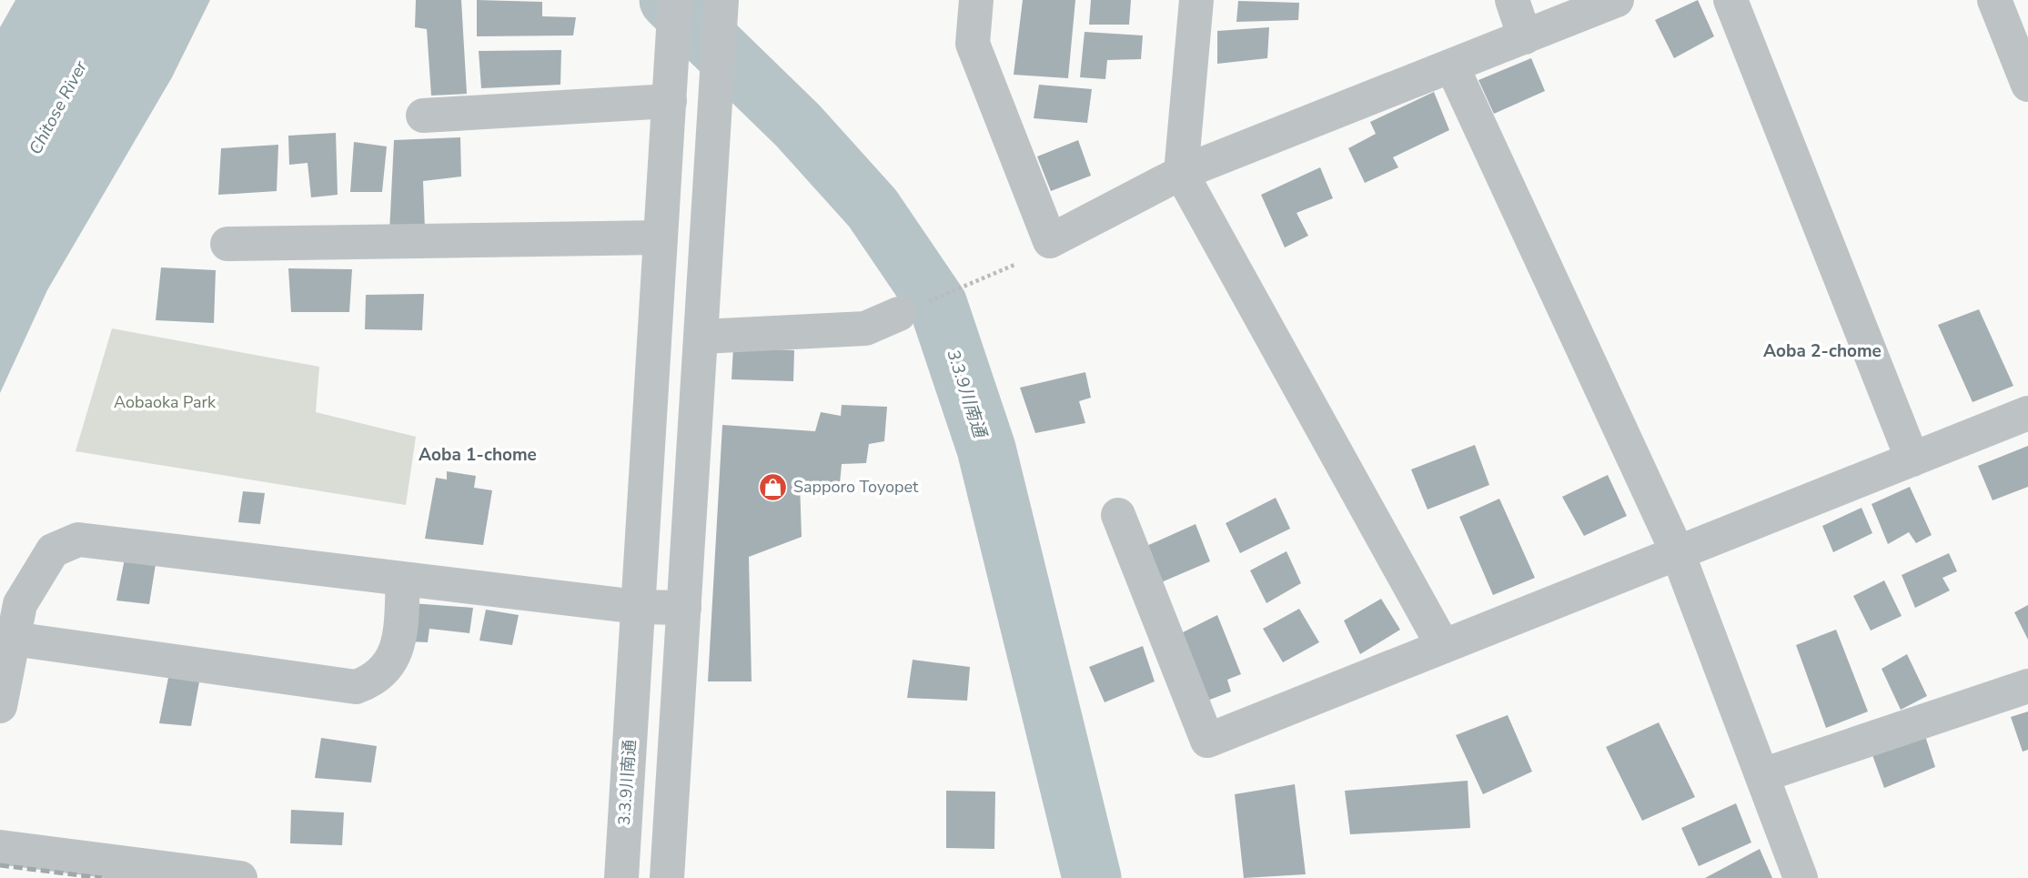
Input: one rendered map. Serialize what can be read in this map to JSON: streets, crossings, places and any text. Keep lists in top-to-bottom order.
{
  "streets": {
    "street": ["3.3.9川南通"]
  },
  "districts": ["Aoba 2-chome", "Aoba 1-chome"],
  "water": ["Chitose River", "3.3.9川南通"],
  "parks": ["Aobaoka Park"],
  "places": {
    "shop": ["Sapporo Toyopet"]
  }
}
